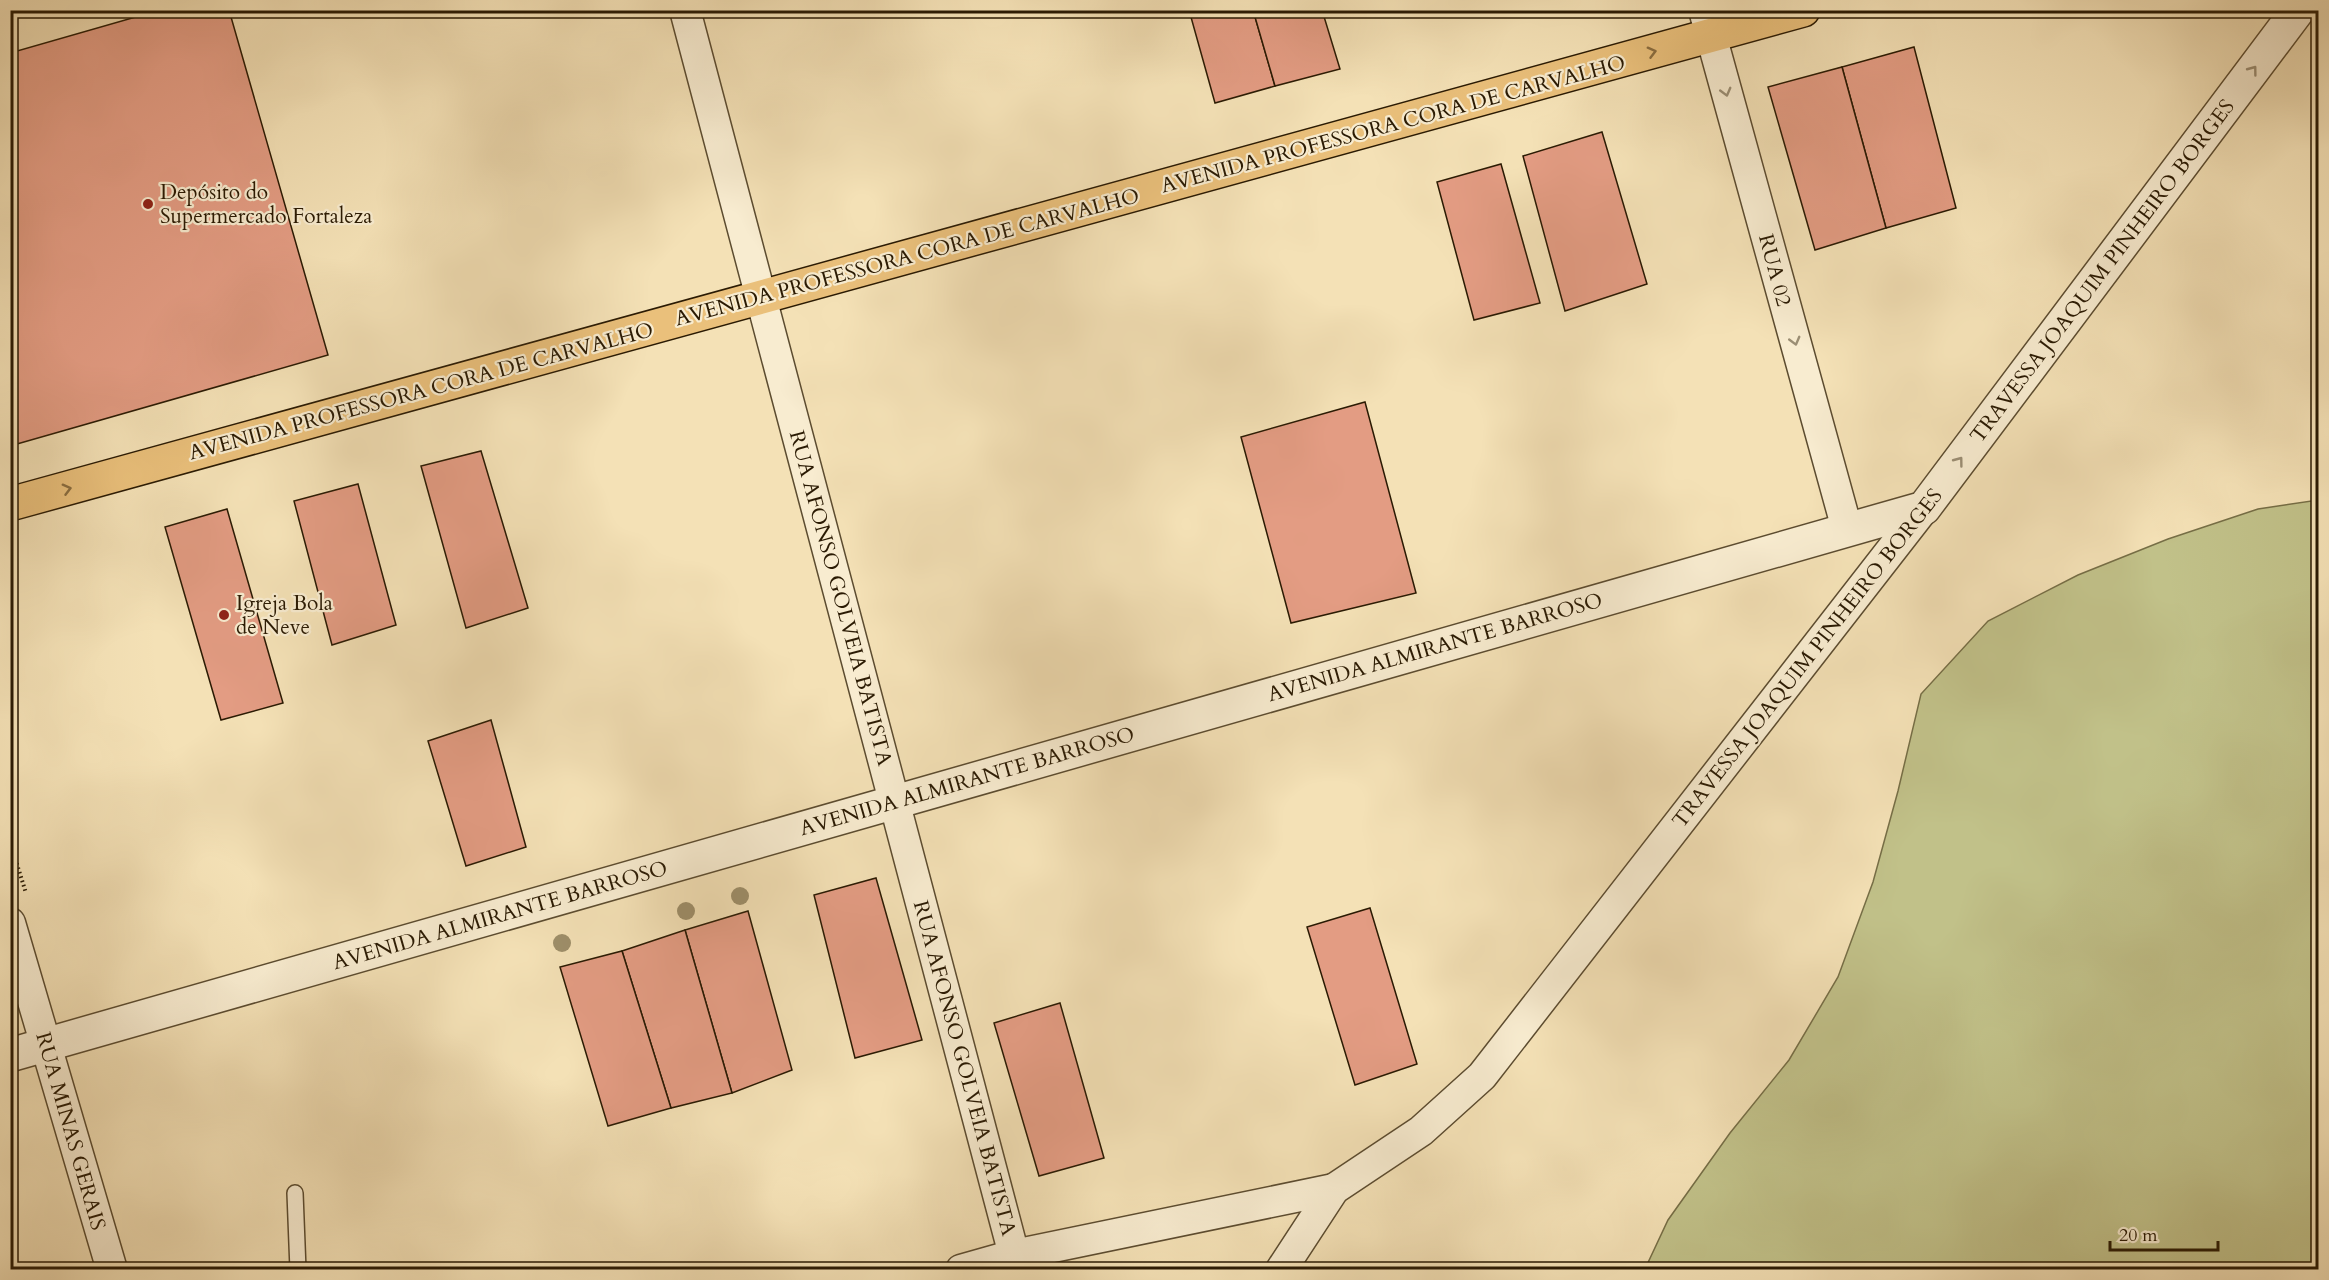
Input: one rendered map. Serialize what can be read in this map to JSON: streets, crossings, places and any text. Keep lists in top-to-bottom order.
{
  "streets": {
    "main road": ["AVENIDA PROFESSORA CORA DE CARVALHO"],
    "street": [
      "RUA 02",
      "TRAVESSA JOAQUIM PINHEIRO BORGES",
      "RUA AFONSO GOLVEIA BATISTA",
      "AVENIDA ALMIRANTE BARROSO",
      "RUA MINAS GERAIS"
    ]
  },
  "crossings": [
    ["AVENIDA PROFESSORA CORA DE CARVALHO", "RUA 02"],
    ["AVENIDA PROFESSORA CORA DE CARVALHO", "RUA AFONSO GOLVEIA BATISTA"],
    ["RUA 02", "AVENIDA ALMIRANTE BARROSO"],
    ["TRAVESSA JOAQUIM PINHEIRO BORGES", "AVENIDA ALMIRANTE BARROSO"],
    ["RUA AFONSO GOLVEIA BATISTA", "AVENIDA ALMIRANTE BARROSO"],
    ["AVENIDA ALMIRANTE BARROSO", "RUA MINAS GERAIS"]
  ],
  "one_way": ["AVENIDA PROFESSORA CORA DE CARVALHO", "RUA 02", "TRAVESSA JOAQUIM PINHEIRO BORGES"],
  "places": ["Depósito do Supermercado Fortaleza", "Igreja Bola de Neve"],
  "scale_bar": "20 m"
}
